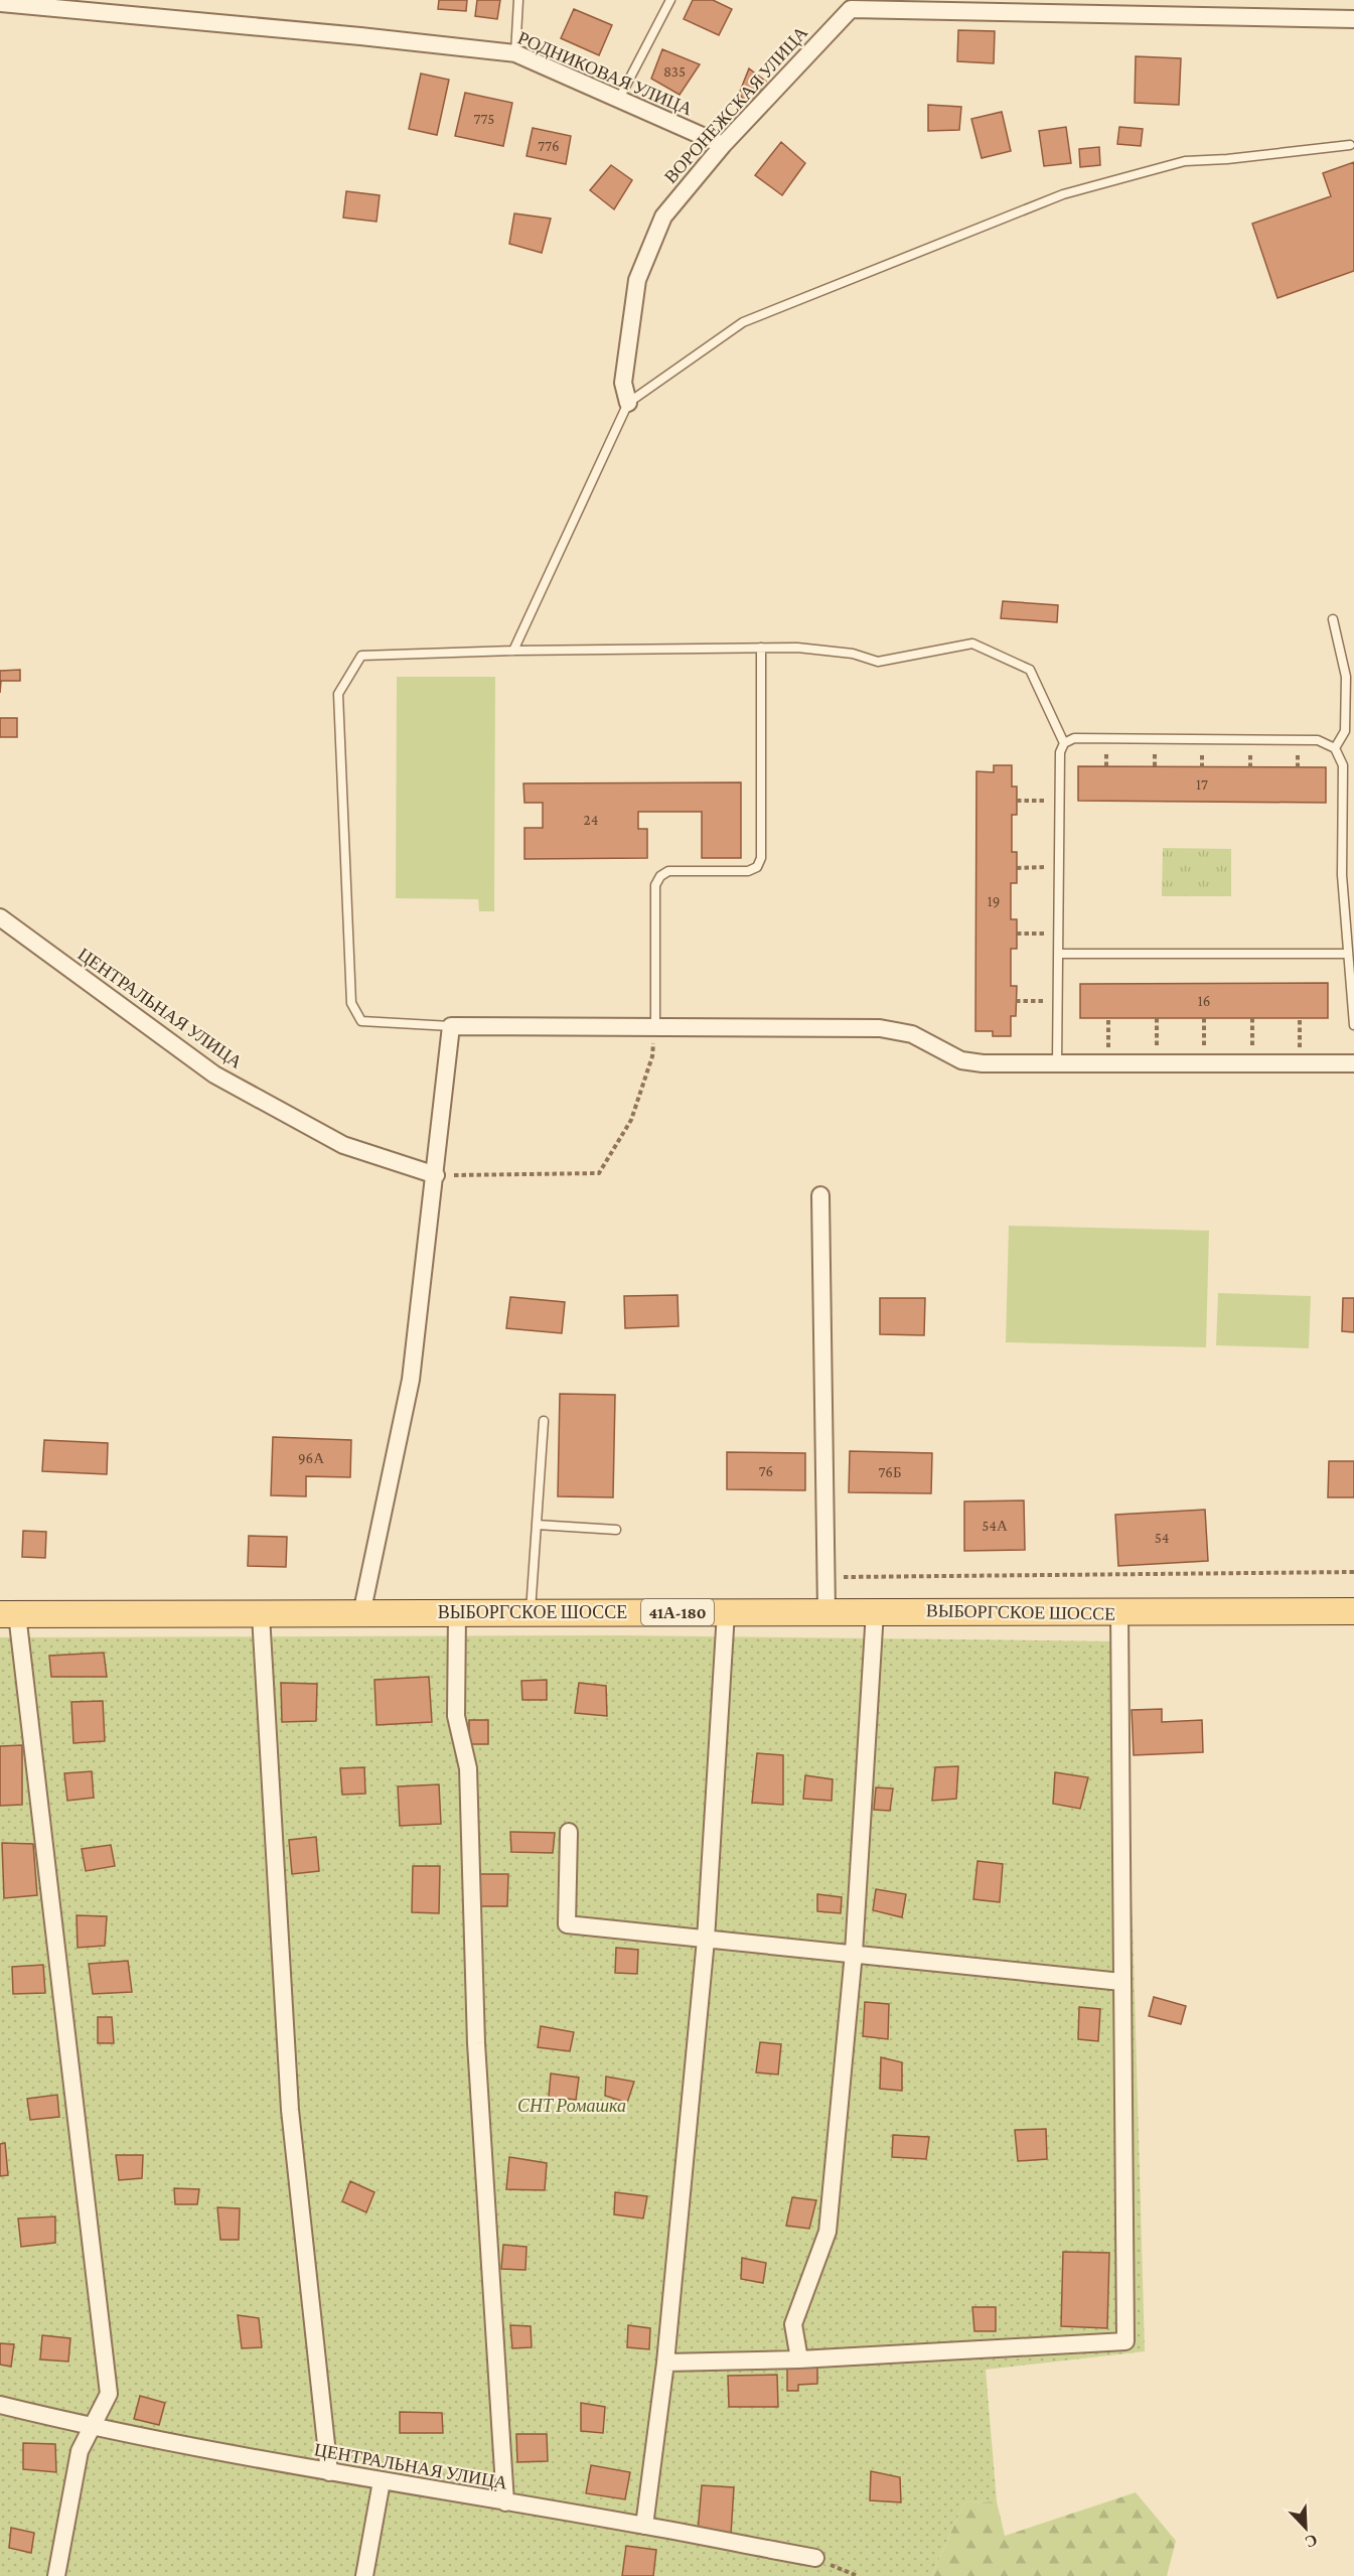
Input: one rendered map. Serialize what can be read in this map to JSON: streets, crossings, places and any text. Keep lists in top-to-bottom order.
{
  "streets": {
    "main road": ["ВЫБОРГСКОЕ ШОССЕ", "41А-180"],
    "street": ["РОДНИКОВАЯ УЛИЦА", "ВОРОНЕЖСКАЯ УЛИЦА", "ЦЕНТРАЛЬНАЯ УЛИЦА"]
  },
  "crossings": [
    ["РОДНИКОВАЯ УЛИЦА", "ВОРОНЕЖСКАЯ УЛИЦА"]
  ],
  "parks": ["СНТ Ромашка"],
  "house_numbers": [
    "835",
    "775",
    "776",
    "17",
    "24",
    "19",
    "16",
    "96А",
    "76",
    "76Б",
    "54А",
    "54"
  ],
  "north": "bottom right"
}
